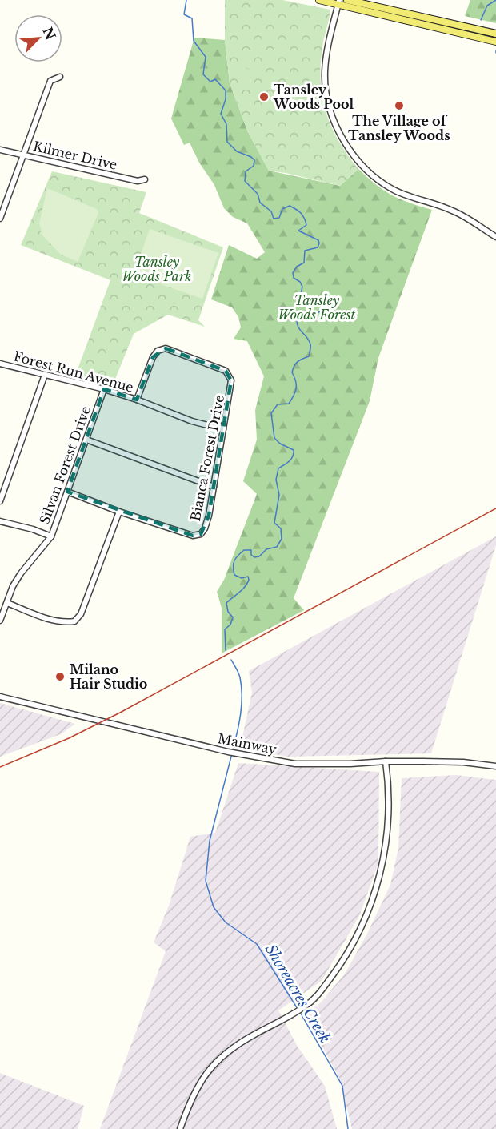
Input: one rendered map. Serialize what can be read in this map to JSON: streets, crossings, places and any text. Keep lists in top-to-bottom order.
{
  "streets": {
    "street": [
      "Kilmer Drive",
      "Forest Run Avenue",
      "Bianca Forest Drive",
      "Silvan Forest Drive",
      "Mainway"
    ]
  },
  "crossings": [
    ["Forest Run Avenue", "Bianca Forest Drive"],
    ["Forest Run Avenue", "Silvan Forest Drive"],
    ["Bianca Forest Drive", "Silvan Forest Drive"]
  ],
  "water": ["Shoreacres Creek"],
  "parks": ["Tansley Woods Park", "Tansley Woods Forest"],
  "places": ["Tansley Woods Pool", "The Village of Tansley Woods", "Milano Hair Studio"],
  "north": "top right"
}
